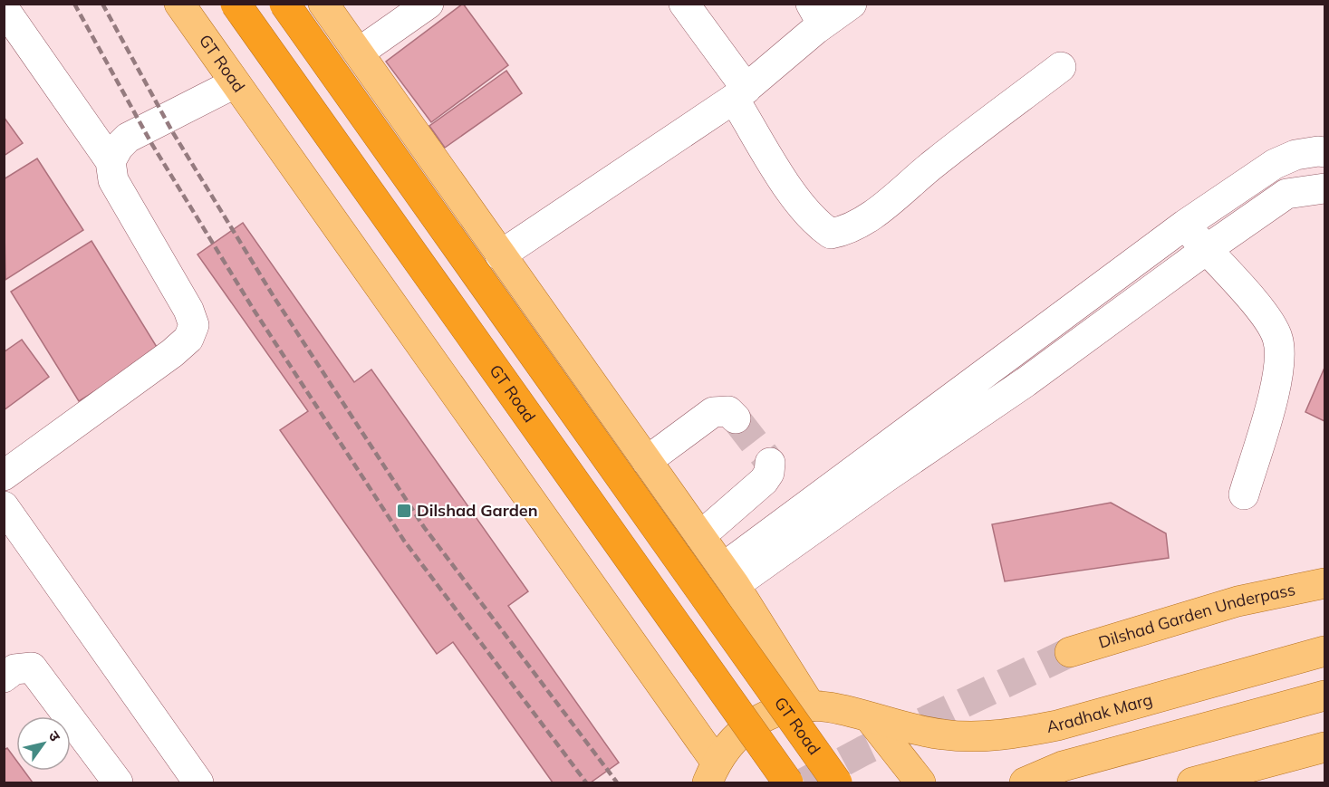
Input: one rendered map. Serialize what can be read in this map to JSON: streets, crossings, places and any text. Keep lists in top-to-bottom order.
{
  "streets": {
    "highway": ["GT Road"],
    "main road": ["Dilshad Garden Underpass", "Aradhak Marg"]
  },
  "crossings": [
    ["GT Road", "Aradhak Marg"]
  ],
  "places": {
    "transit": ["Dilshad Garden"]
  },
  "north": "top right"
}
